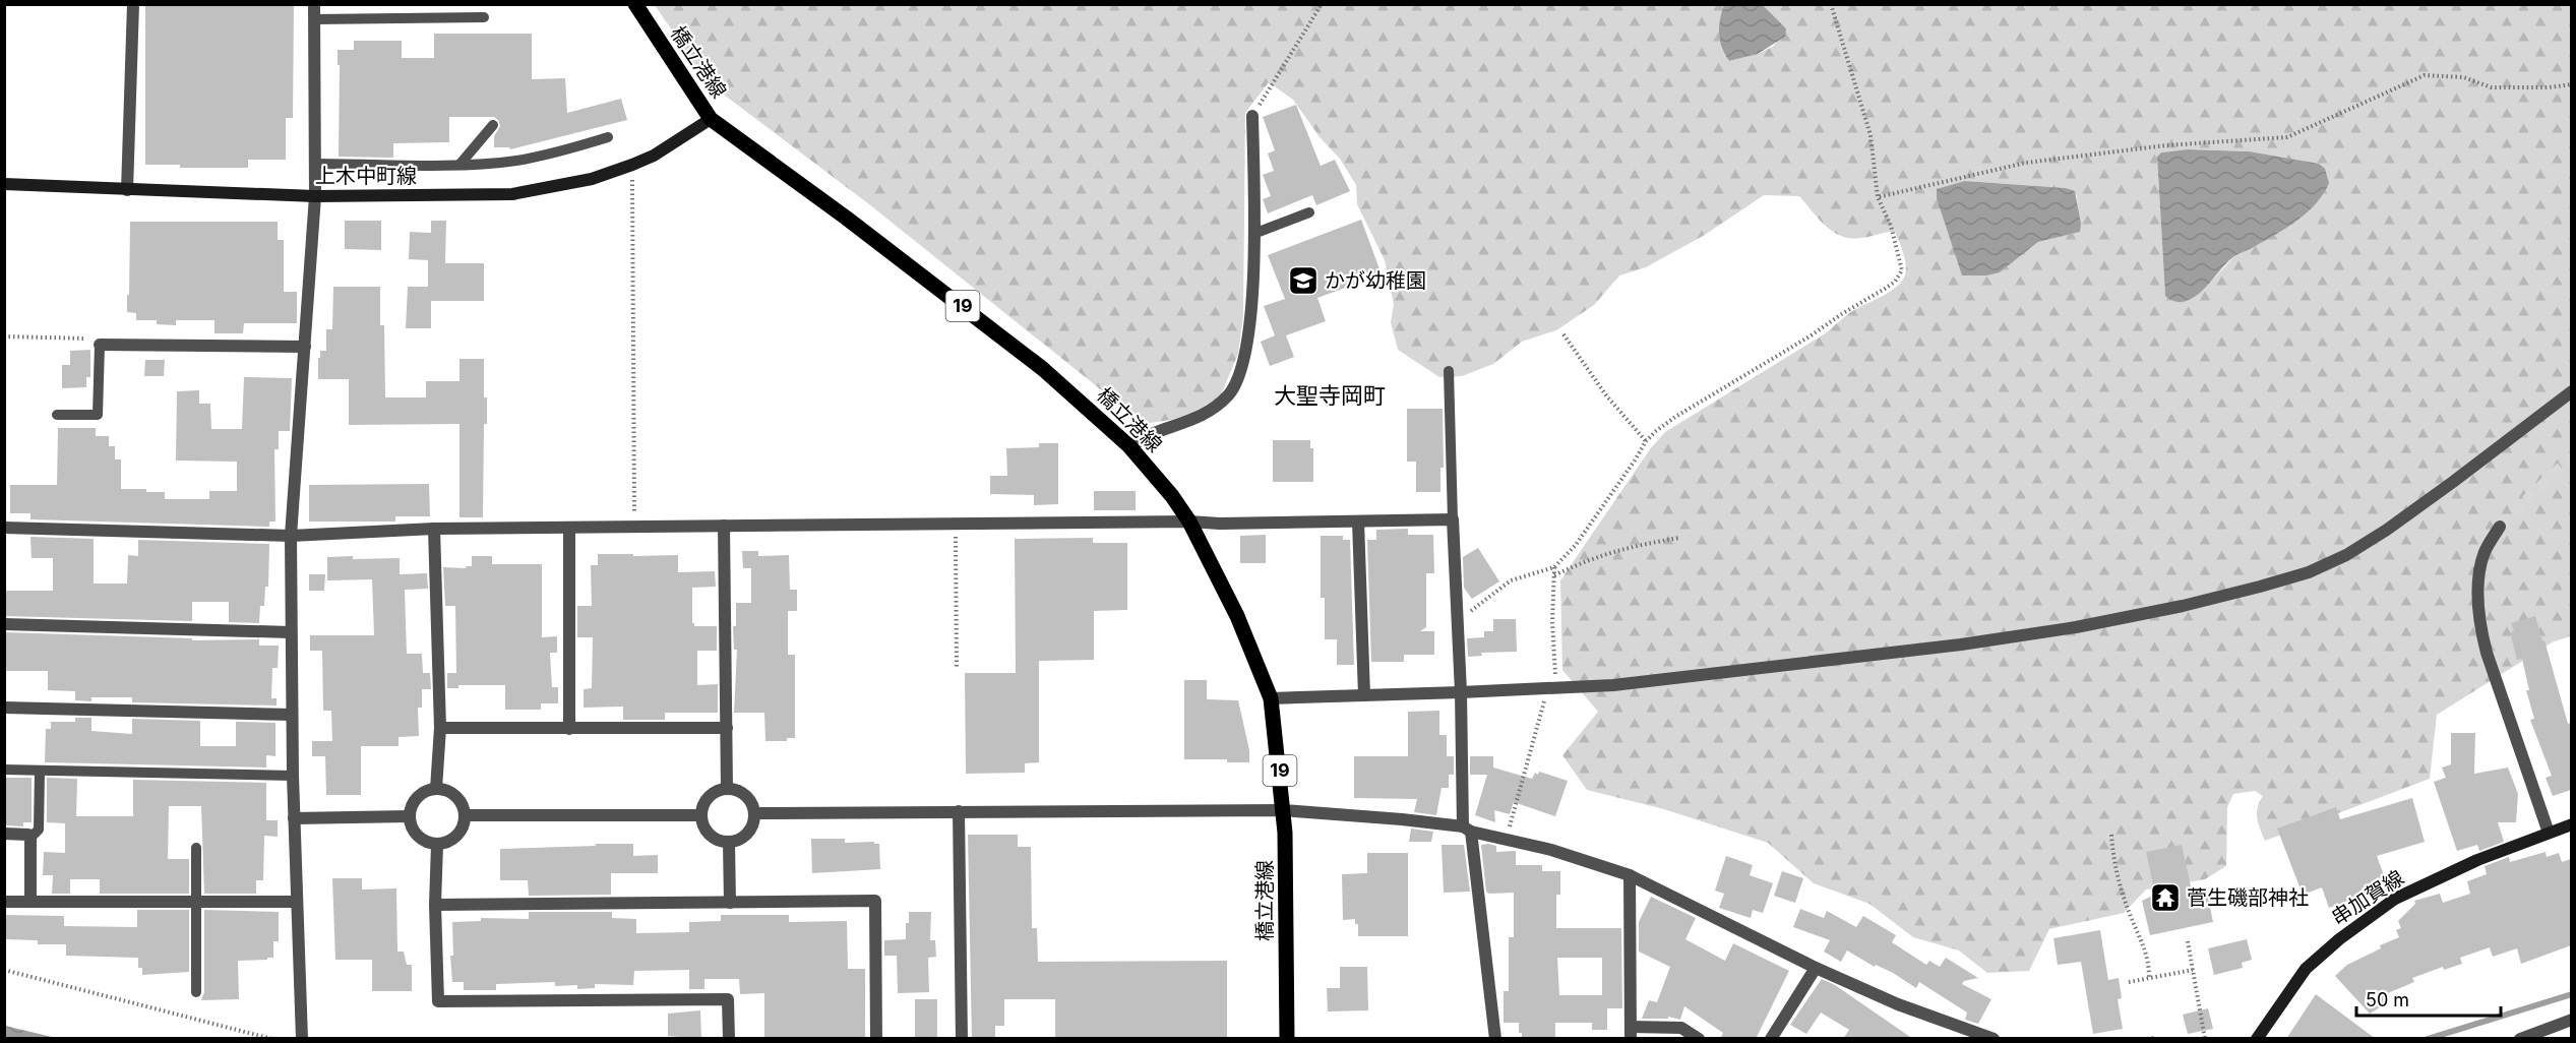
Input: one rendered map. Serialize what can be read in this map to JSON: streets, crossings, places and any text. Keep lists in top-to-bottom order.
{
  "streets": {
    "main road": [
      "橋立港線",
      "上木中町線",
      "19",
      "串加賀線"
    ]
  },
  "crossings": [
    ["橋立港線", "上木中町線"]
  ],
  "districts": ["大聖寺岡町"],
  "places": {
    "school or university": ["かが幼稚園"],
    "temple": ["菅生磯部神社"]
  },
  "scale_bar": "50 m"
}
